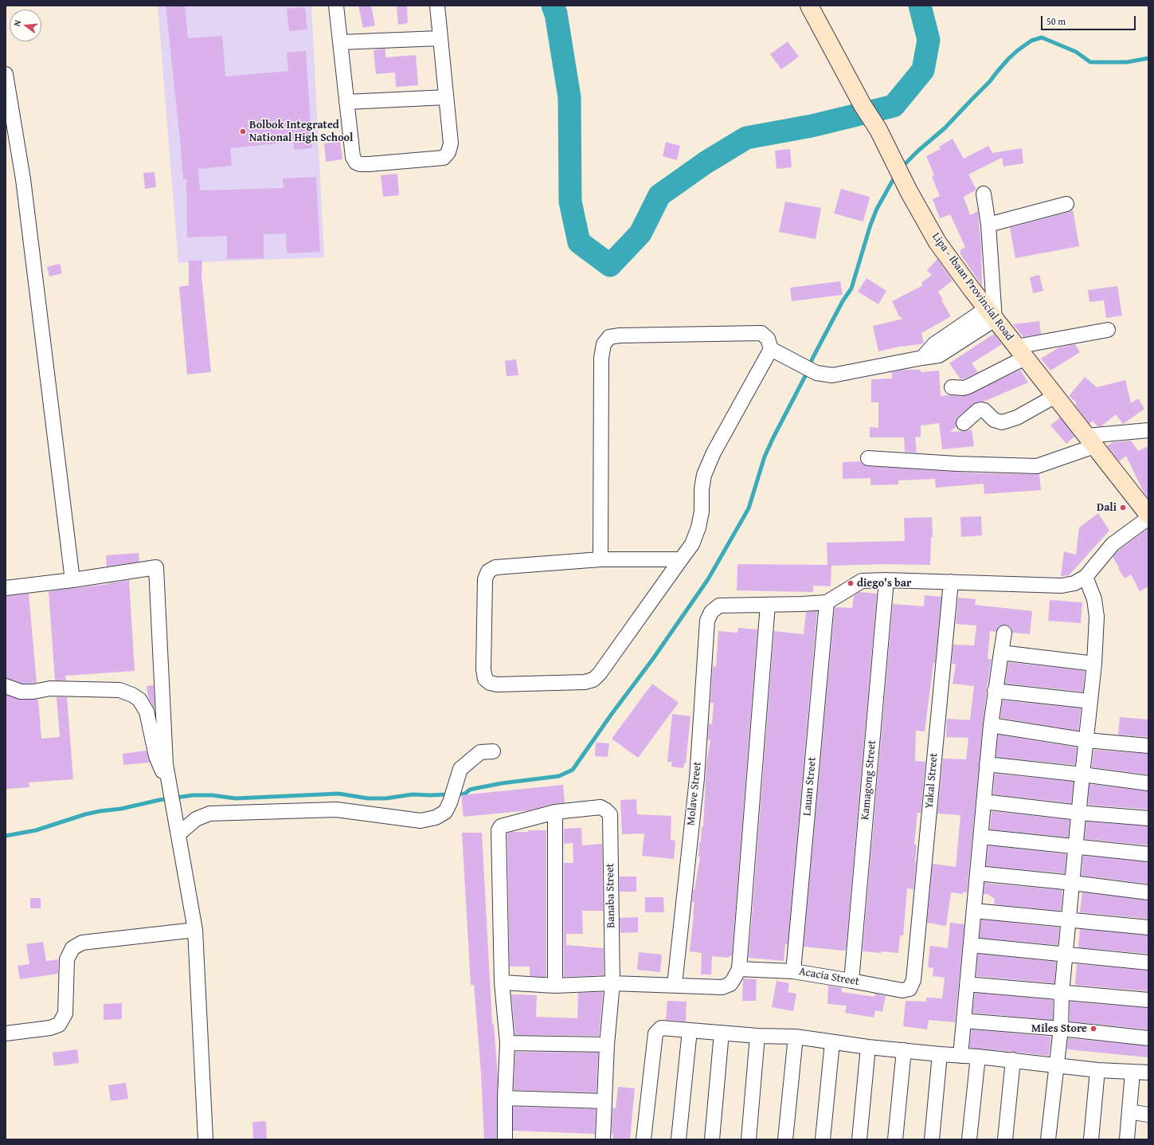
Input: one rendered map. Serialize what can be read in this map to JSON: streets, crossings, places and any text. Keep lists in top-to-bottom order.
{
  "streets": {
    "main road": ["Lipa - Ibaan Provincial Road"],
    "street": [
      "Kamagong Street",
      "Yakal Street",
      "Lauan Street",
      "Molave Street",
      "Banaba Street",
      "Acacia Street"
    ]
  },
  "crossings": [
    ["Kamagong Street", "Acacia Street"],
    ["Yakal Street", "Acacia Street"],
    ["Lauan Street", "Acacia Street"]
  ],
  "places": [
    "Bolbok Integrated National High School",
    "Dali",
    "diego's bar",
    "Miles Store"
  ],
  "scale_bar": "50 m",
  "north": "left"
}
